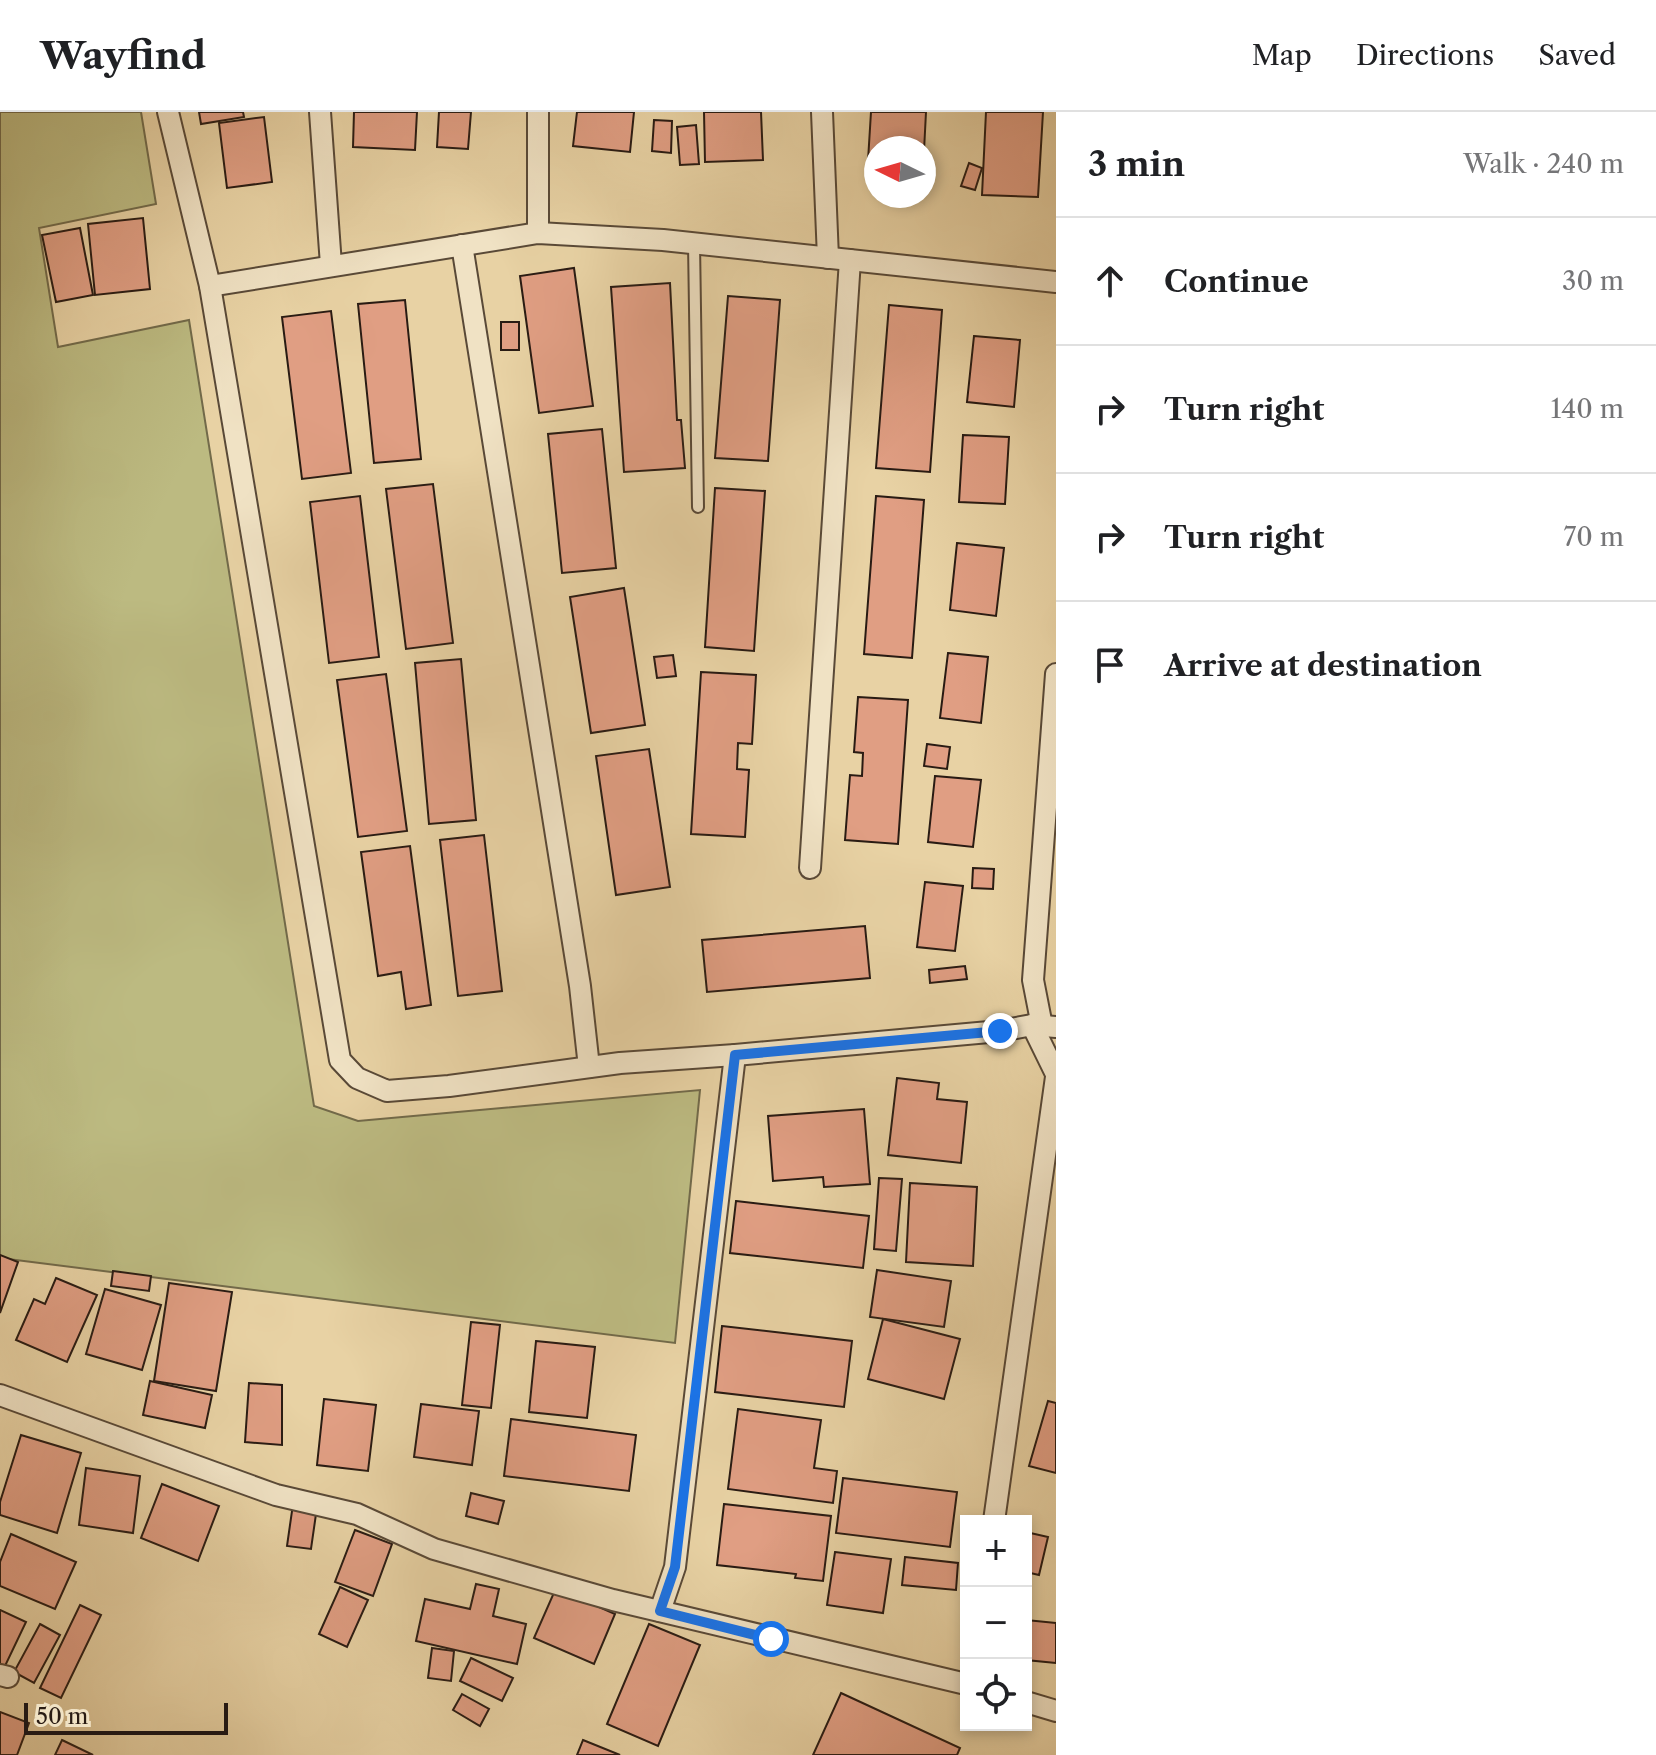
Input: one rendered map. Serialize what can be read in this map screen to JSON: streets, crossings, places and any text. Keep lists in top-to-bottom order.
{
  "scale_bar": "50 m",
  "north": "left",
  "page": {
    "header": "Wayfind",
    "nav": ["Map", "Directions", "Saved"],
    "heading": ["3 min", "Walk · 240 m"],
    "list": [
      ["Continue", "30 m"],
      ["Turn right", "140 m"],
      ["Turn right", "70 m"],
      "Arrive at destination"
    ],
    "map_buttons": ["+", "−"],
    "scale": "50 m"
  }
}
